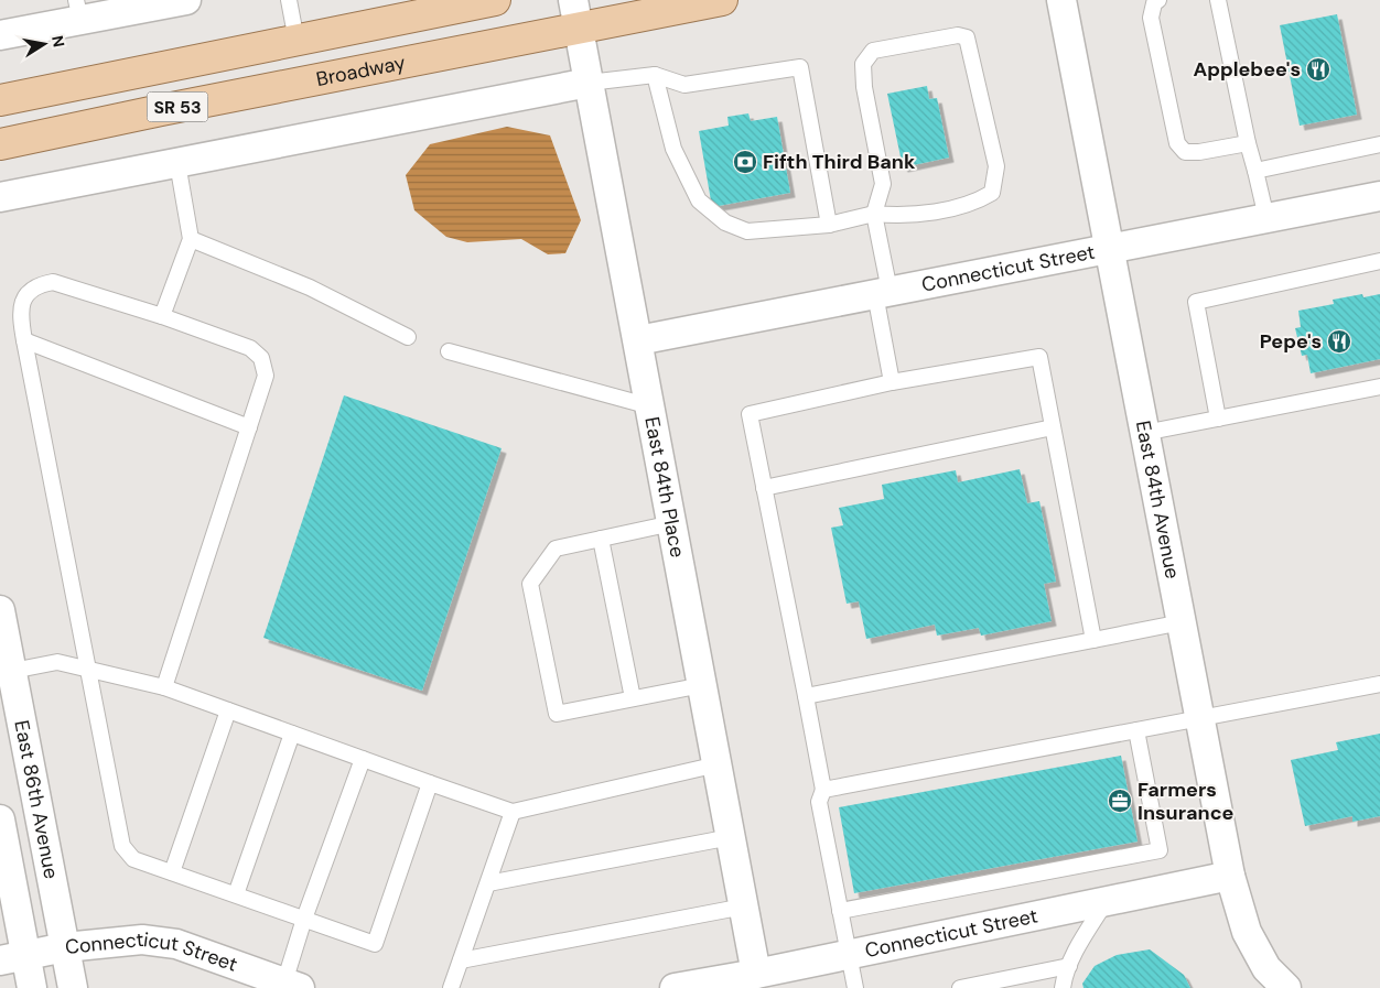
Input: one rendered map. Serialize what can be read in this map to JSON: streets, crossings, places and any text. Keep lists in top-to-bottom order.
{
  "streets": {
    "main road": ["Broadway", "SR 53"],
    "street": [
      "Connecticut Street",
      "East 84th Place",
      "East 84th Avenue",
      "East 86th Avenue"
    ]
  },
  "crossings": [
    ["Broadway", "East 84th Place"],
    ["Connecticut Street", "East 84th Place"],
    ["Connecticut Street", "East 84th Avenue"],
    ["Connecticut Street", "East 86th Avenue"]
  ],
  "places": {
    "restaurant": ["Applebee's", "Pepe's"],
    "bank": ["Fifth Third Bank"],
    "office": ["Farmers Insurance"]
  },
  "north": "right"
}
